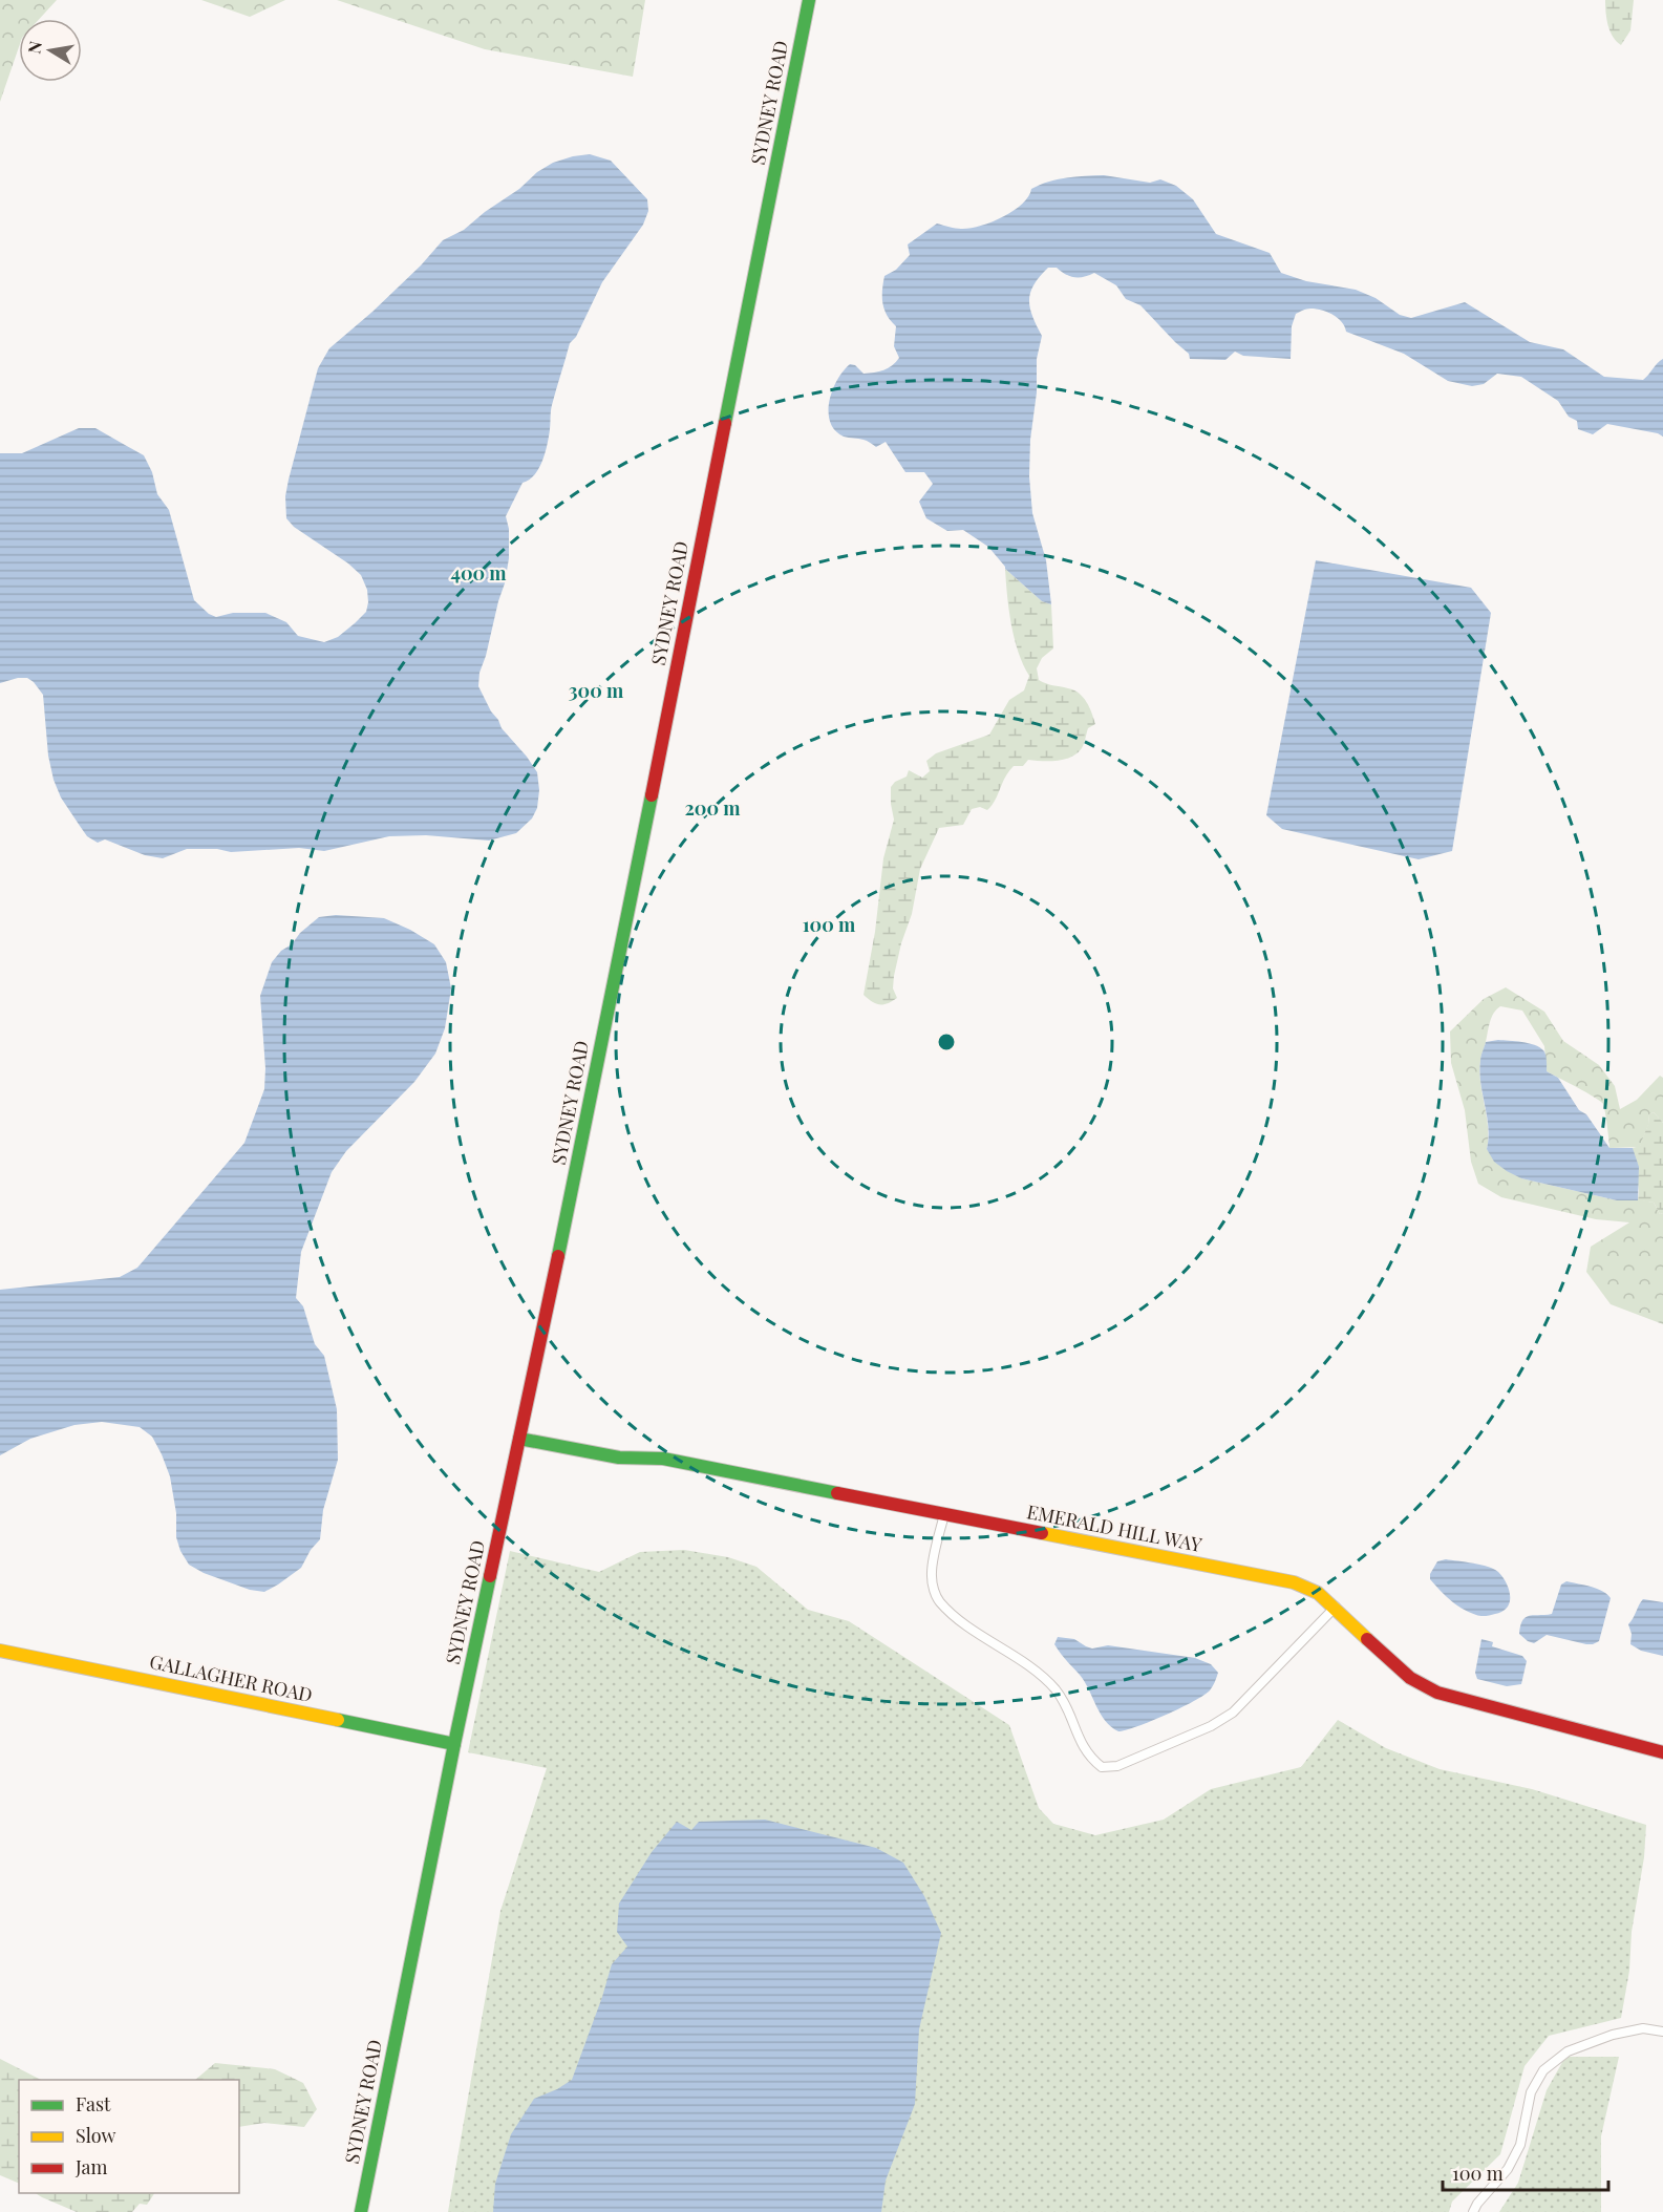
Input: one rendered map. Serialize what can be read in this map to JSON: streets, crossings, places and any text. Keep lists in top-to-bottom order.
{
  "streets": {
    "street": ["SYDNEY ROAD", "EMERALD HILL WAY", "GALLAGHER ROAD"]
  },
  "crossings": [
    ["SYDNEY ROAD", "EMERALD HILL WAY"],
    ["SYDNEY ROAD", "GALLAGHER ROAD"]
  ],
  "legend": ["Fast", "Slow", "Jam"],
  "scale_bar": "100 m",
  "north": "left",
  "rings": [
    "400 m",
    "300 m",
    "200 m",
    "100 m"
  ]
}
